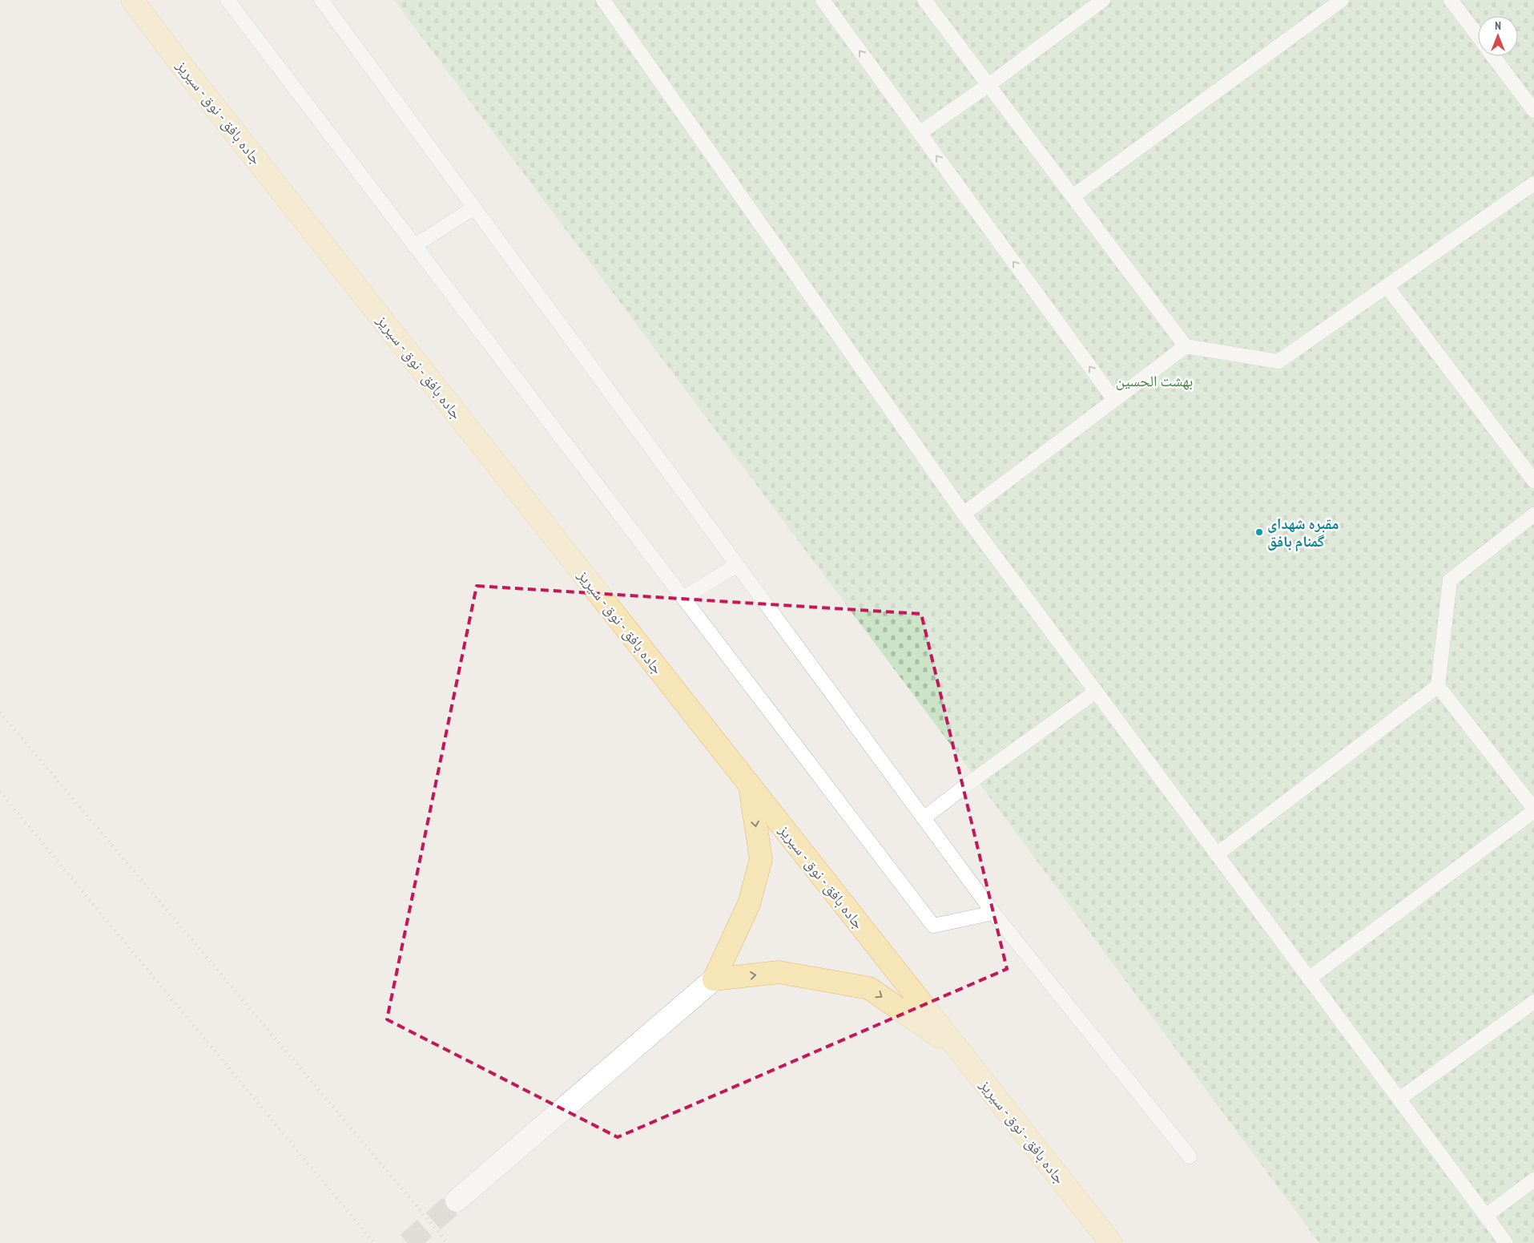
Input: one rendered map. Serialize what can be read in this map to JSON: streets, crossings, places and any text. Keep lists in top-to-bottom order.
{
  "streets": {
    "main road": ["جاده بافق - نوق - سیریز"]
  },
  "parks": ["بهشت الحسین"],
  "places": ["مقبره شهدای گمنام بافق"],
  "north": "top"
}
